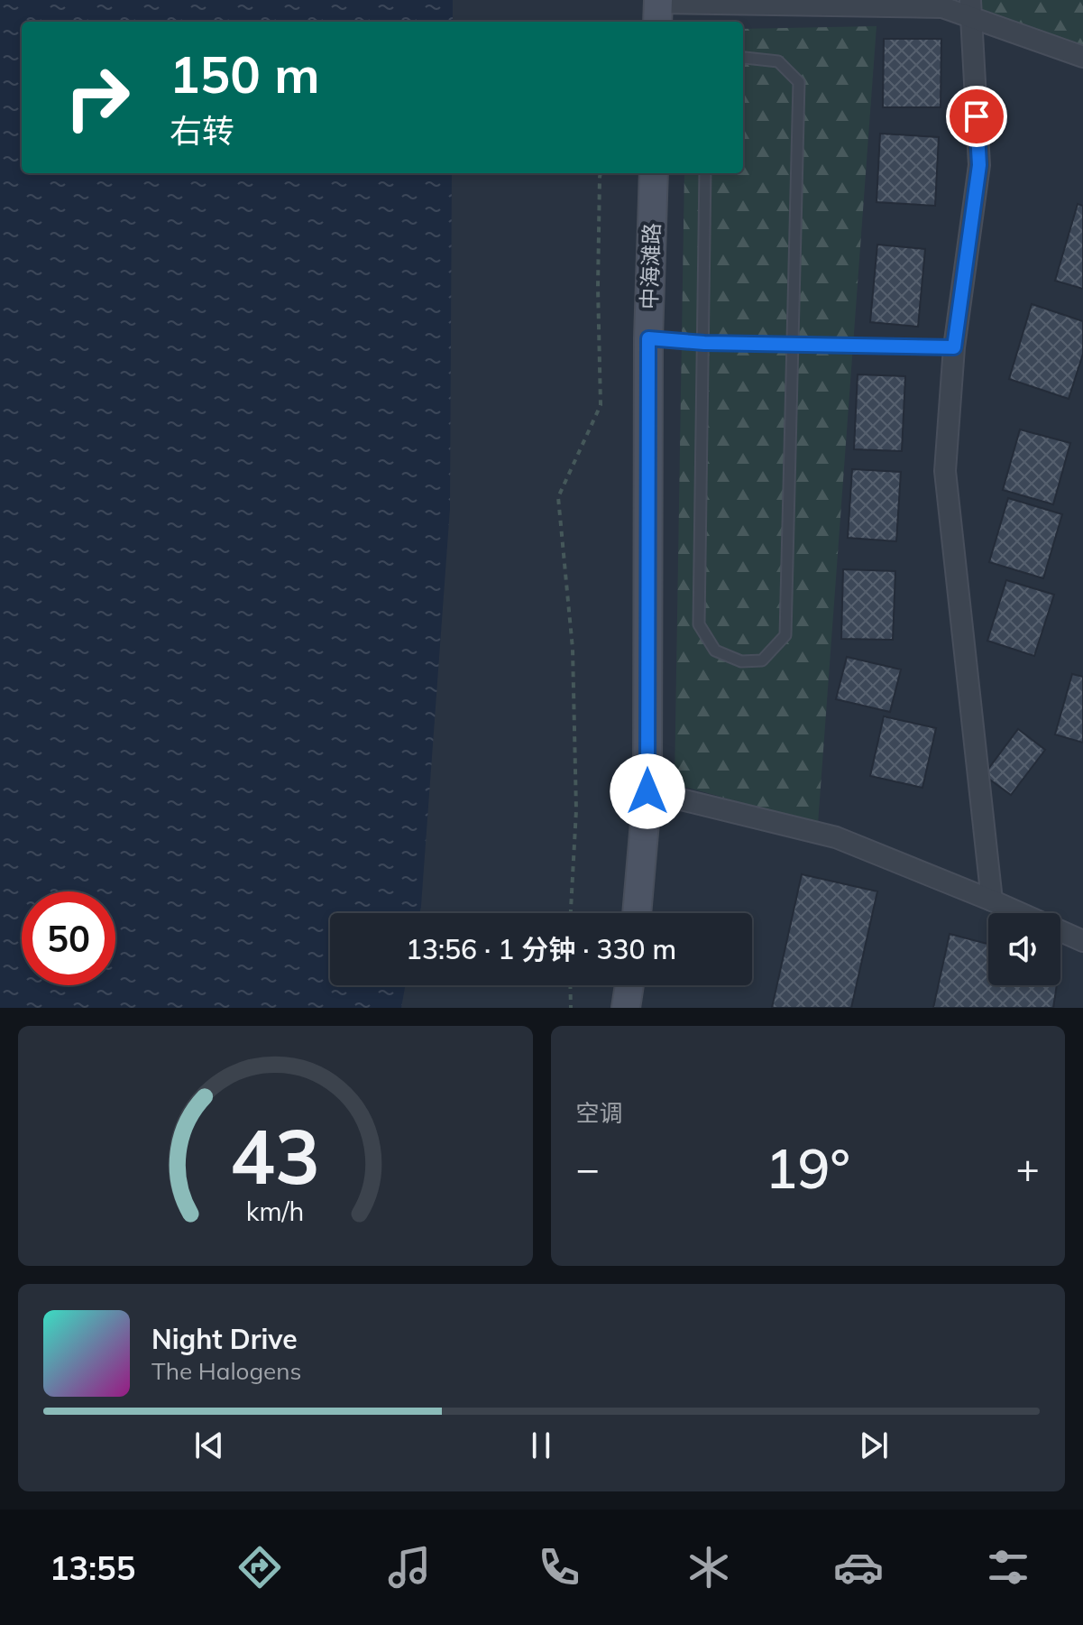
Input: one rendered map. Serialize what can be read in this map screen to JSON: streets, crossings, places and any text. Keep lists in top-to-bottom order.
{
  "streets": {
    "main road": ["中海滩路"]
  },
  "page": {
    "turn": ["150 m", "右转"],
    "limit": "50",
    "trip": "13:56 · 1 分钟 · 330 m",
    "tile": "空调",
    "heat": ["−", "19°", "+"],
    "song": ["Night Drive", "The Halogens"],
    "tabs": "13:55",
    "gauge": ["43", "km/h"]
  }
}
